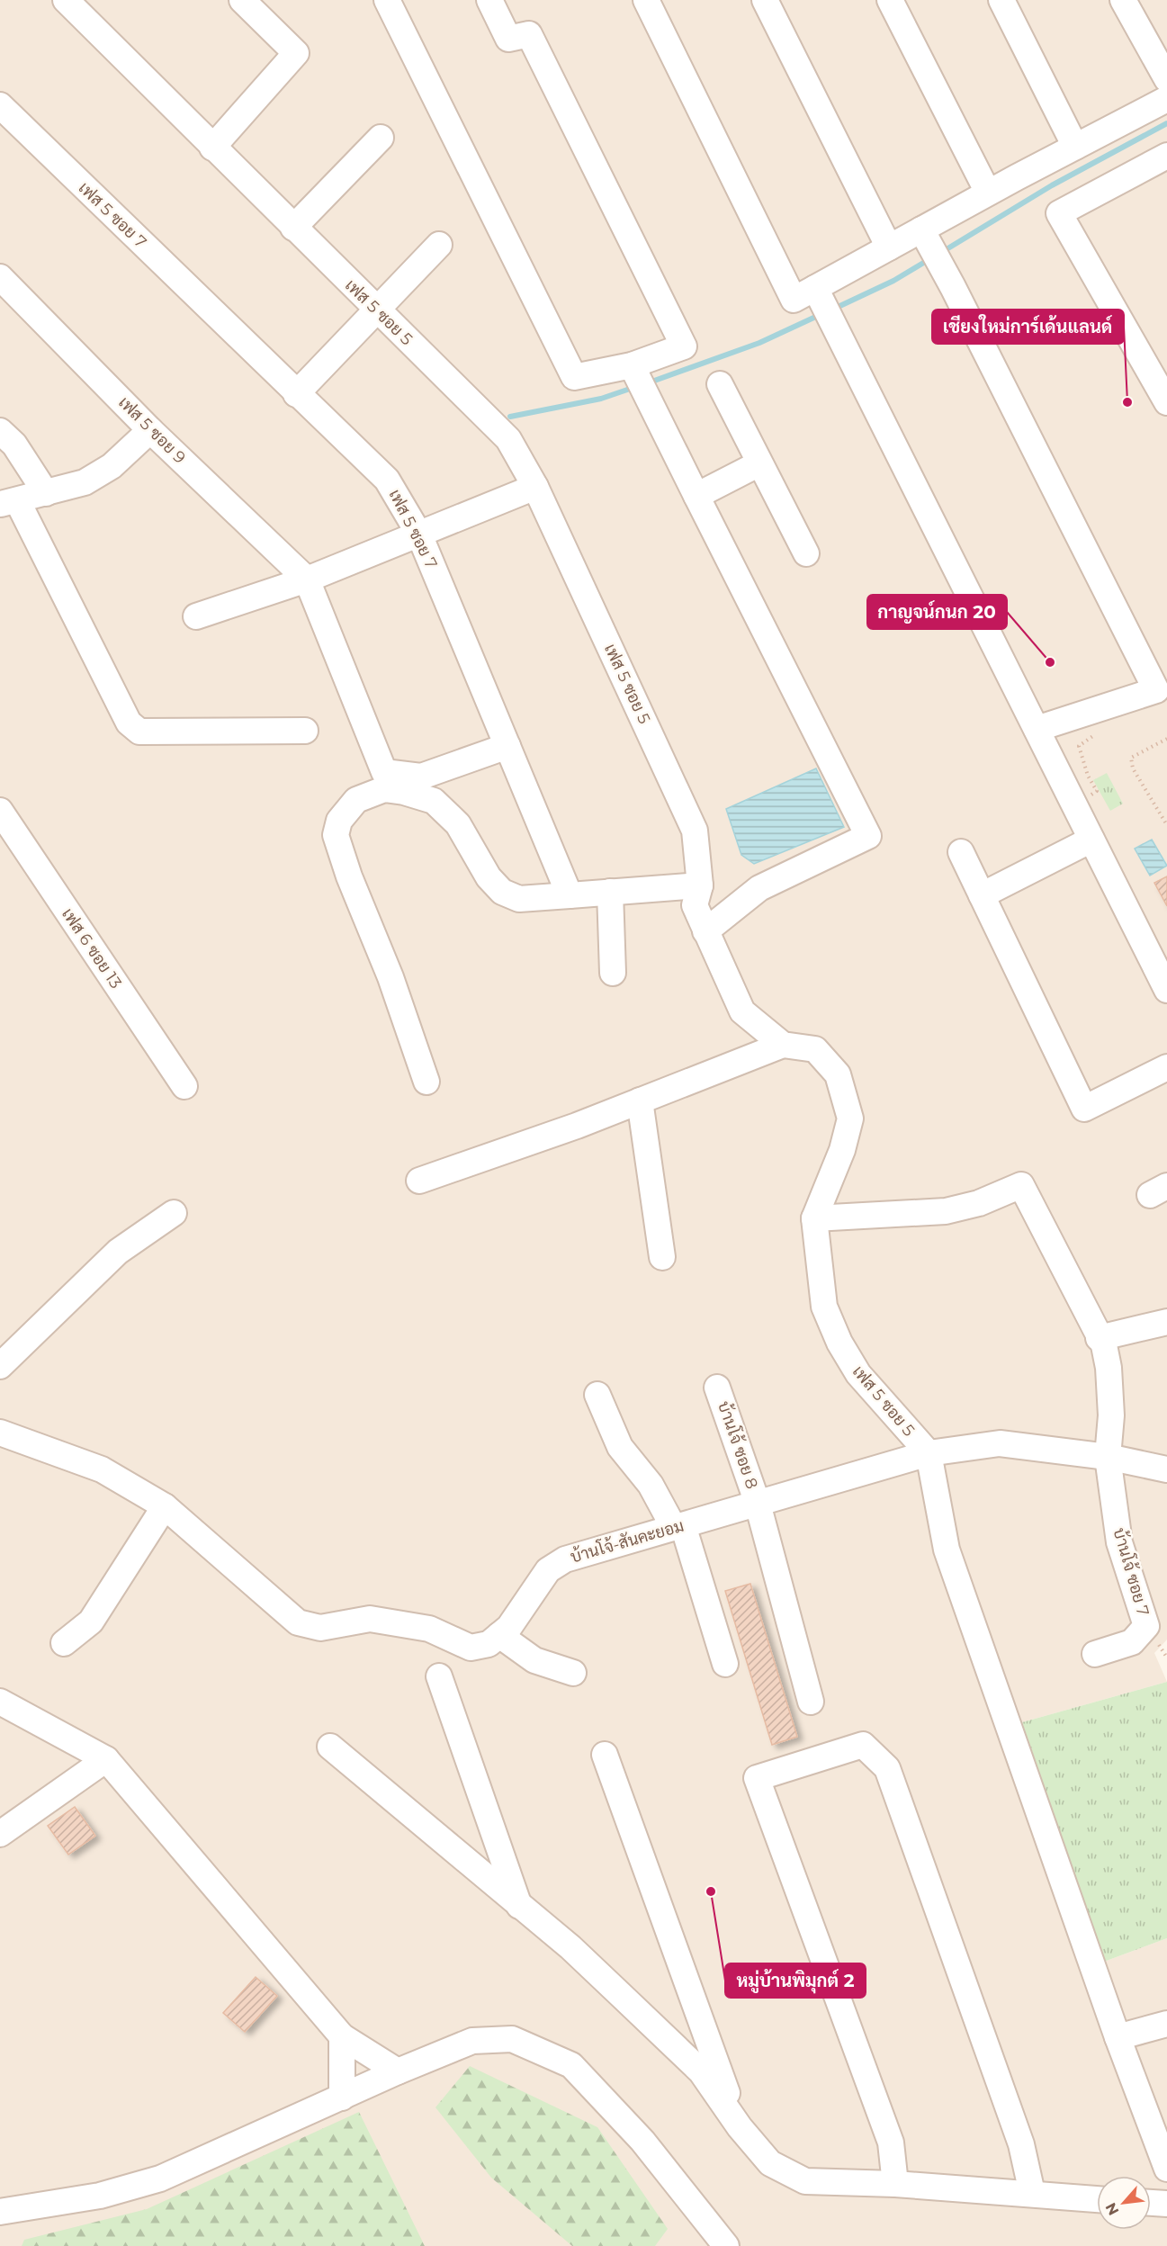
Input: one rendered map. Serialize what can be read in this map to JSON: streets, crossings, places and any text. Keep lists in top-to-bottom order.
{
  "streets": {
    "street": [
      "เฟส 5 ซอย 7",
      "เฟส 5 ซอย 5",
      "เฟส 5 ซอย 9",
      "เฟส 6 ซอย 13",
      "บ้านโจ้ ซอย 8",
      "บ้านโจ้-สันคะยอม",
      "บ้านโจ้ ซอย 7"
    ]
  },
  "crossings": [
    ["เฟส 5 ซอย 5", "บ้านโจ้-สันคะยอม"],
    ["บ้านโจ้ ซอย 8", "บ้านโจ้-สันคะยอม"],
    ["บ้านโจ้-สันคะยอม", "บ้านโจ้ ซอย 7"]
  ],
  "places": ["เชียงใหม่การ์เด้นแลนด์", "กาญจน์กนก 20", "หมู่บ้านพิมุกต์ 2"],
  "north": "bottom left"
}
